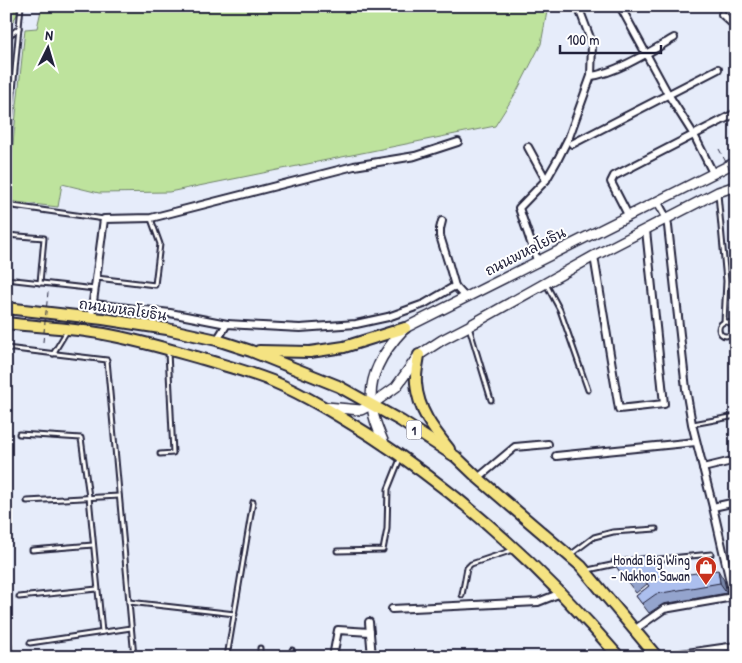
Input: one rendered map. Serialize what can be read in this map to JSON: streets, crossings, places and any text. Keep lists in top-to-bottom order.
{
  "streets": {
    "main road": ["ถนนพหลโยธิน", "1"]
  },
  "places": {
    "shop": ["Honda Big Wing - Nakhon Sawan"]
  },
  "scale_bar": "100 m",
  "north": "top"
}
